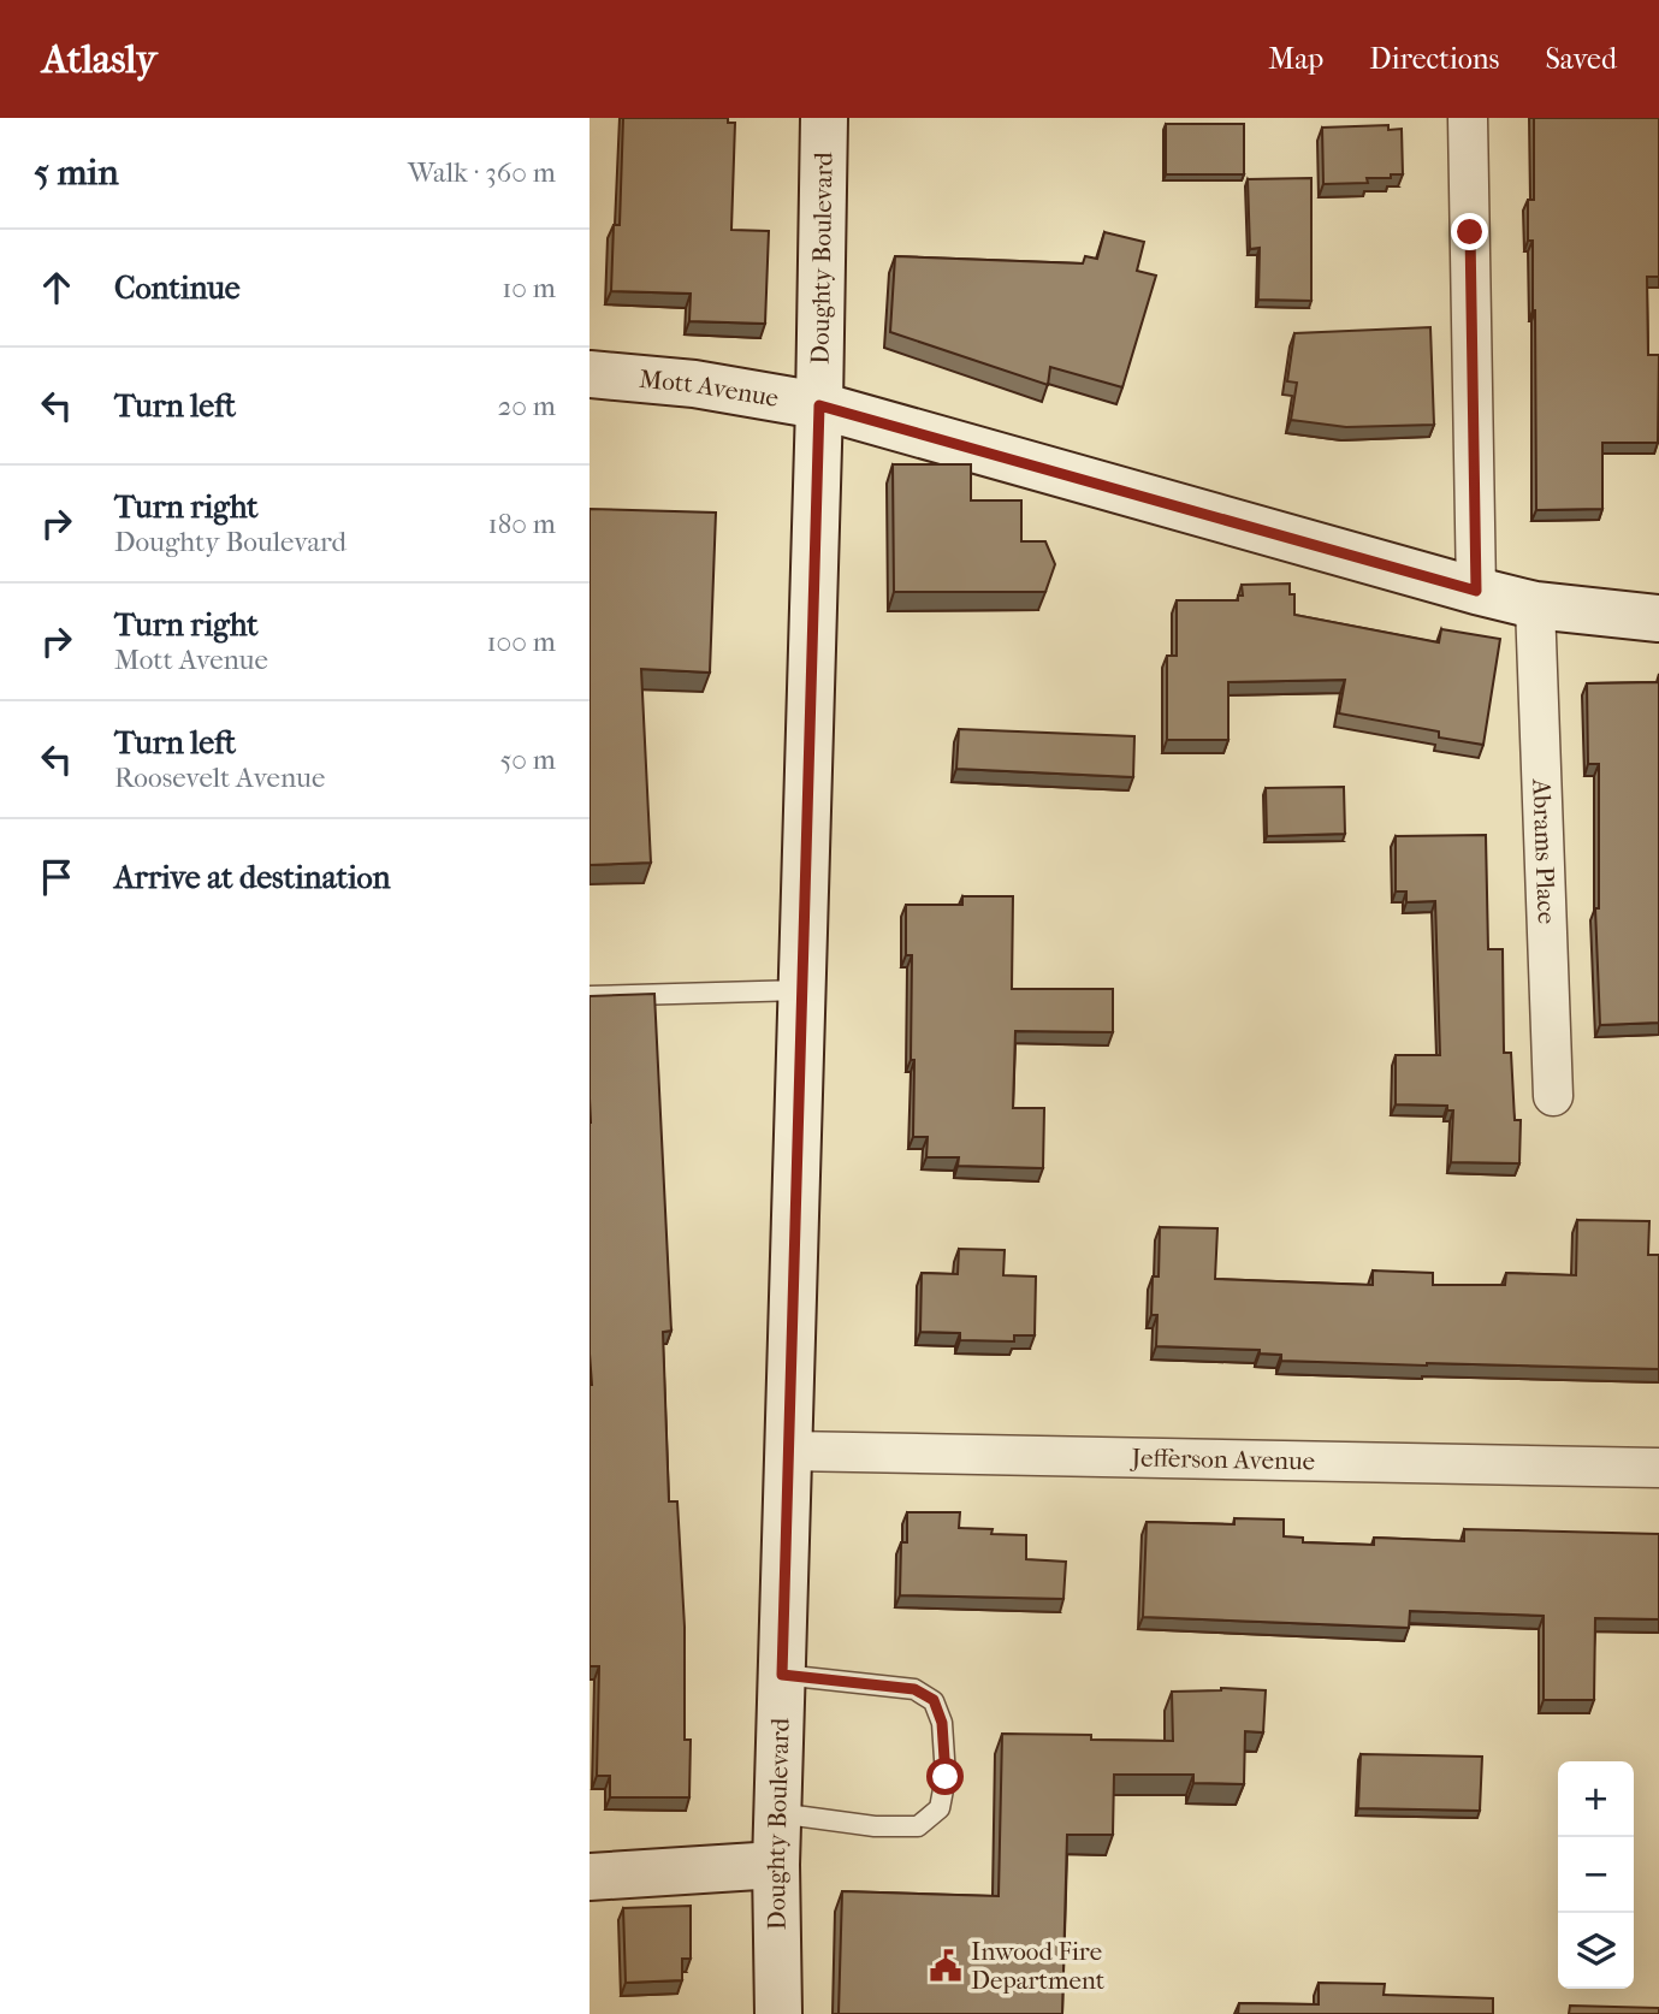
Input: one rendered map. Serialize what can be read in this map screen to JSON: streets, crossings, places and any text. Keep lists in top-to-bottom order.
{
  "streets": {
    "main road": ["Doughty Boulevard", "Mott Avenue"],
    "street": ["Abrams Place", "Jefferson Avenue"]
  },
  "crossings": [
    ["Doughty Boulevard", "Mott Avenue"],
    ["Doughty Boulevard", "Jefferson Avenue"],
    ["Mott Avenue", "Abrams Place"]
  ],
  "places": {
    "public building": ["Inwood Fire Department"]
  },
  "page": {
    "header": "Atlasly",
    "nav": ["Map", "Directions", "Saved"],
    "heading": ["5 min", "Walk · 360 m"],
    "list": [
      ["Continue", "10 m"],
      ["Turn left", "20 m"],
      ["Turn right", "Doughty Boulevard", "180 m"],
      ["Turn right", "Mott Avenue", "100 m"],
      ["Turn left", "Roosevelt Avenue", "50 m"],
      "Arrive at destination"
    ],
    "map_buttons": ["+", "−"]
  }
}
